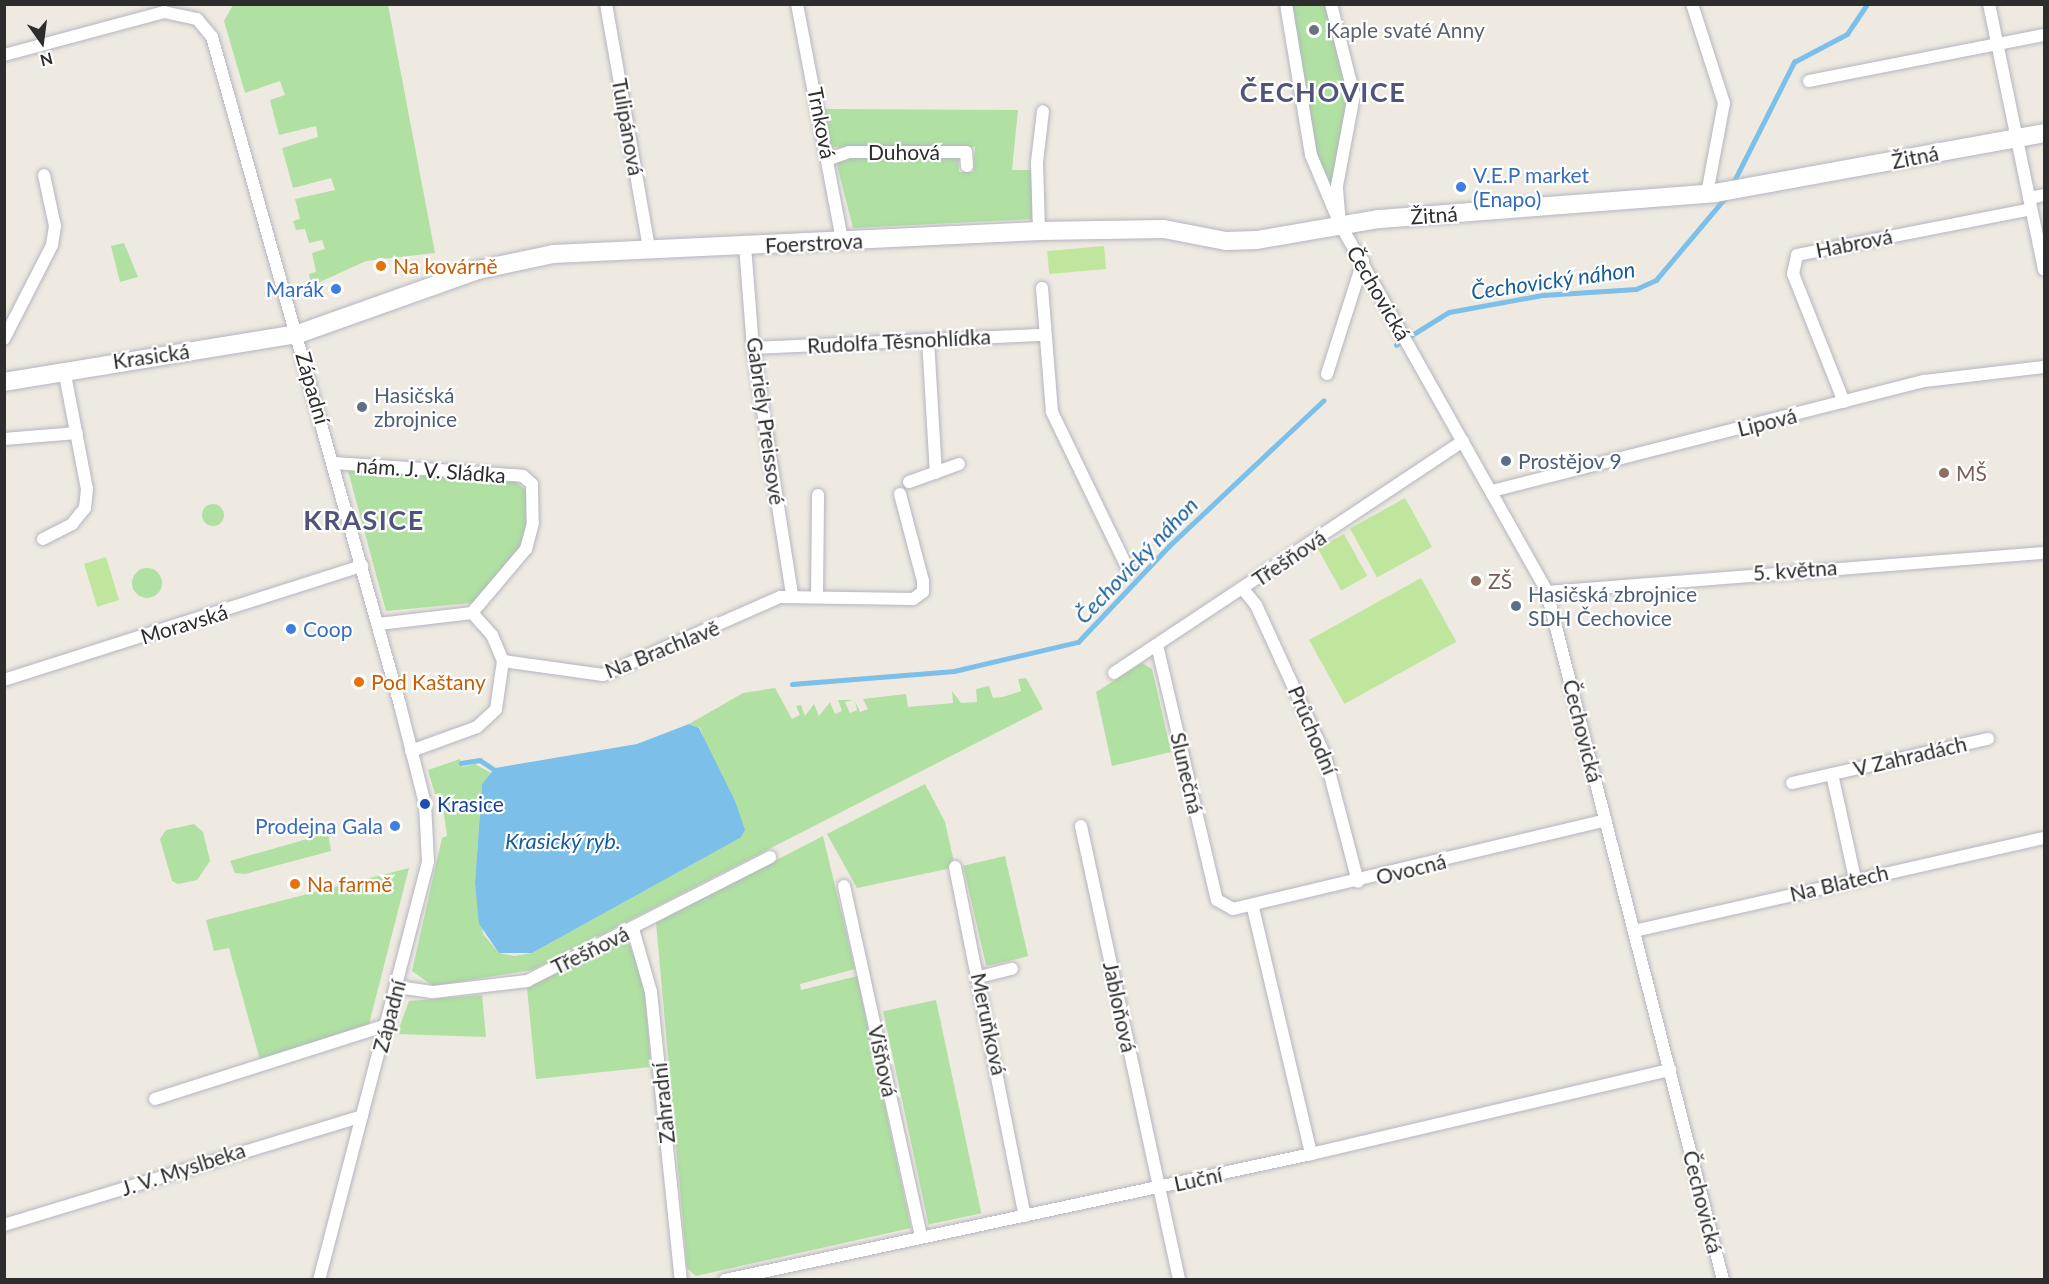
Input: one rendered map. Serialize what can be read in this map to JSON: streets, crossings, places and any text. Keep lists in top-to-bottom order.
{
  "streets": {
    "street": [
      "Trnková",
      "Tulipánová",
      "Duhová",
      "Žitná",
      "Foerstrova",
      "Habrová",
      "Čechovická",
      "Rudolfa Těsnohlídka",
      "Krasická",
      "Západní",
      "Gabriely Preissové",
      "Lipová",
      "nám. J. V. Sládka",
      "Třešňová",
      "5. května",
      "Moravská",
      "Na Brachlavě",
      "Průchodní",
      "V Zahradách",
      "Slunečná",
      "Ovocná",
      "Na Blatech",
      "Jabloňová",
      "Meruňková",
      "Višňová",
      "Zahradní",
      "J. V. Myslbeka",
      "Luční"
    ]
  },
  "crossings": [
    ["Trnková", "Duhová"],
    ["Trnková", "Foerstrova"],
    ["Tulipánová", "Foerstrova"],
    ["Žitná", "Foerstrova"],
    ["Žitná", "Čechovická"],
    ["Foerstrova", "Čechovická"],
    ["Foerstrova", "Krasická"],
    ["Foerstrova", "Západní"],
    ["Foerstrova", "Gabriely Preissové"],
    ["Habrová", "Lipová"],
    ["Čechovická", "Lipová"],
    ["Čechovická", "Třešňová"],
    ["Čechovická", "5. května"],
    ["Čechovická", "Ovocná"],
    ["Čechovická", "Na Blatech"],
    ["Čechovická", "Luční"],
    ["Rudolfa Těsnohlídka", "Gabriely Preissové"],
    ["Krasická", "Západní"],
    ["Západní", "nám. J. V. Sládka"],
    ["Západní", "Třešňová"],
    ["Západní", "Moravská"],
    ["Západní", "J. V. Myslbeka"],
    ["Gabriely Preissové", "Na Brachlavě"],
    ["Třešňová", "Průchodní"],
    ["Třešňová", "Slunečná"],
    ["Třešňová", "Zahradní"],
    ["Průchodní", "Ovocná"],
    ["V Zahradách", "Na Blatech"],
    ["Slunečná", "Ovocná"],
    ["Jabloňová", "Luční"],
    ["Meruňková", "Luční"],
    ["Višňová", "Luční"]
  ],
  "districts": ["ČECHOVICE", "KRASICE"],
  "water": ["Čechovický náhon", "Krasický ryb."],
  "places": [
    "Kaple svaté Anny",
    "V.E.P market (Enapo)",
    "Na kovárně",
    "Marák",
    "Hasičská zbrojnice",
    "Prostějov 9",
    "MŠ",
    "ZŠ",
    "Hasičská zbrojnice SDH Čechovice",
    "Coop",
    "Pod Kaštany",
    "Krasice",
    "Prodejna Gala",
    "Na farmě"
  ],
  "north": "bottom"
}
